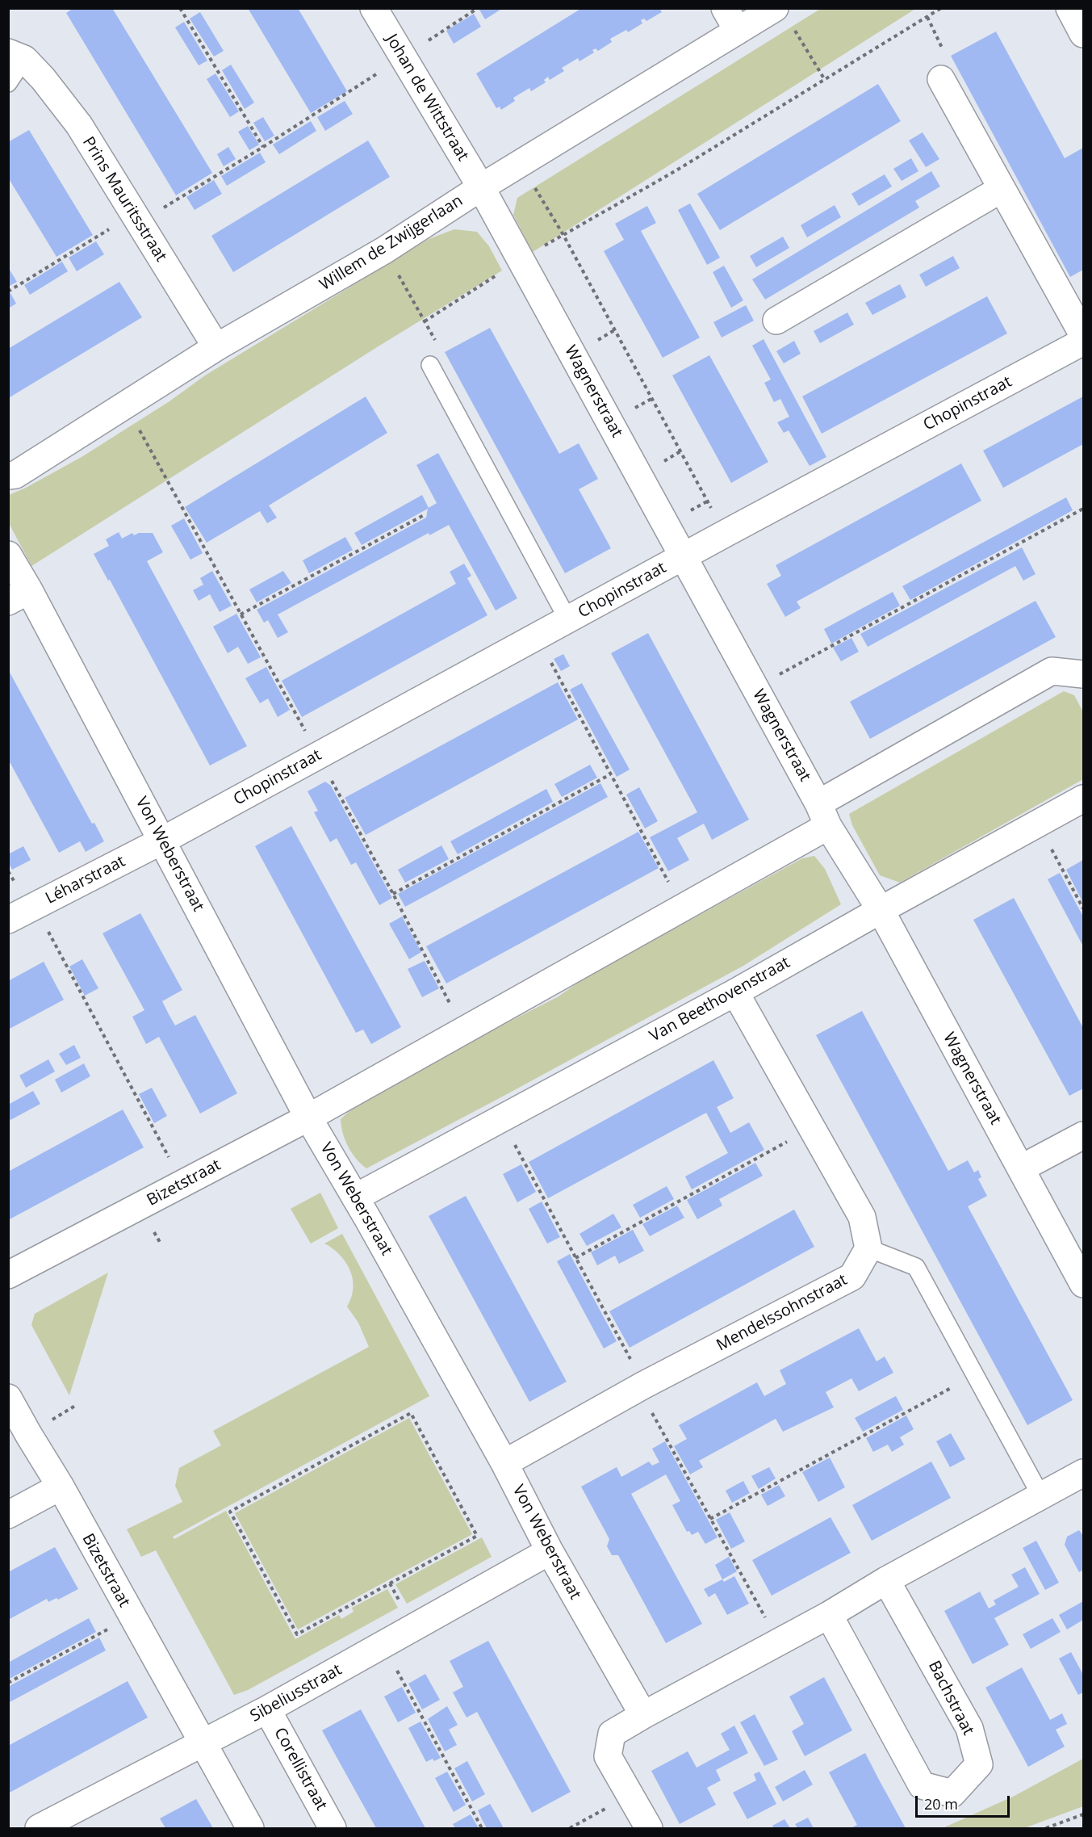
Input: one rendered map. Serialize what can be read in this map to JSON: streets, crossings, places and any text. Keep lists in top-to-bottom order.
{
  "streets": {
    "street": [
      "Johan de Wittstraat",
      "Prins Mauritsstraat",
      "Willem de Zwijgerlaan",
      "Wagnerstraat",
      "Chopinstraat",
      "Von Weberstraat",
      "Léharstraat",
      "Van Beethovenstraat",
      "Bizetstraat",
      "Mendelssohnstraat",
      "Sibeliusstraat",
      "Bachstraat",
      "Corellistraat"
    ]
  },
  "crossings": [
    ["Johan de Wittstraat", "Willem de Zwijgerlaan"],
    ["Johan de Wittstraat", "Wagnerstraat"],
    ["Prins Mauritsstraat", "Willem de Zwijgerlaan"],
    ["Willem de Zwijgerlaan", "Wagnerstraat"],
    ["Wagnerstraat", "Chopinstraat"],
    ["Wagnerstraat", "Van Beethovenstraat"],
    ["Chopinstraat", "Von Weberstraat"],
    ["Chopinstraat", "Léharstraat"],
    ["Von Weberstraat", "Léharstraat"],
    ["Von Weberstraat", "Van Beethovenstraat"],
    ["Von Weberstraat", "Bizetstraat"],
    ["Von Weberstraat", "Mendelssohnstraat"],
    ["Von Weberstraat", "Sibeliusstraat"],
    ["Bizetstraat", "Sibeliusstraat"],
    ["Sibeliusstraat", "Corellistraat"]
  ],
  "scale_bar": "20 m"
}
